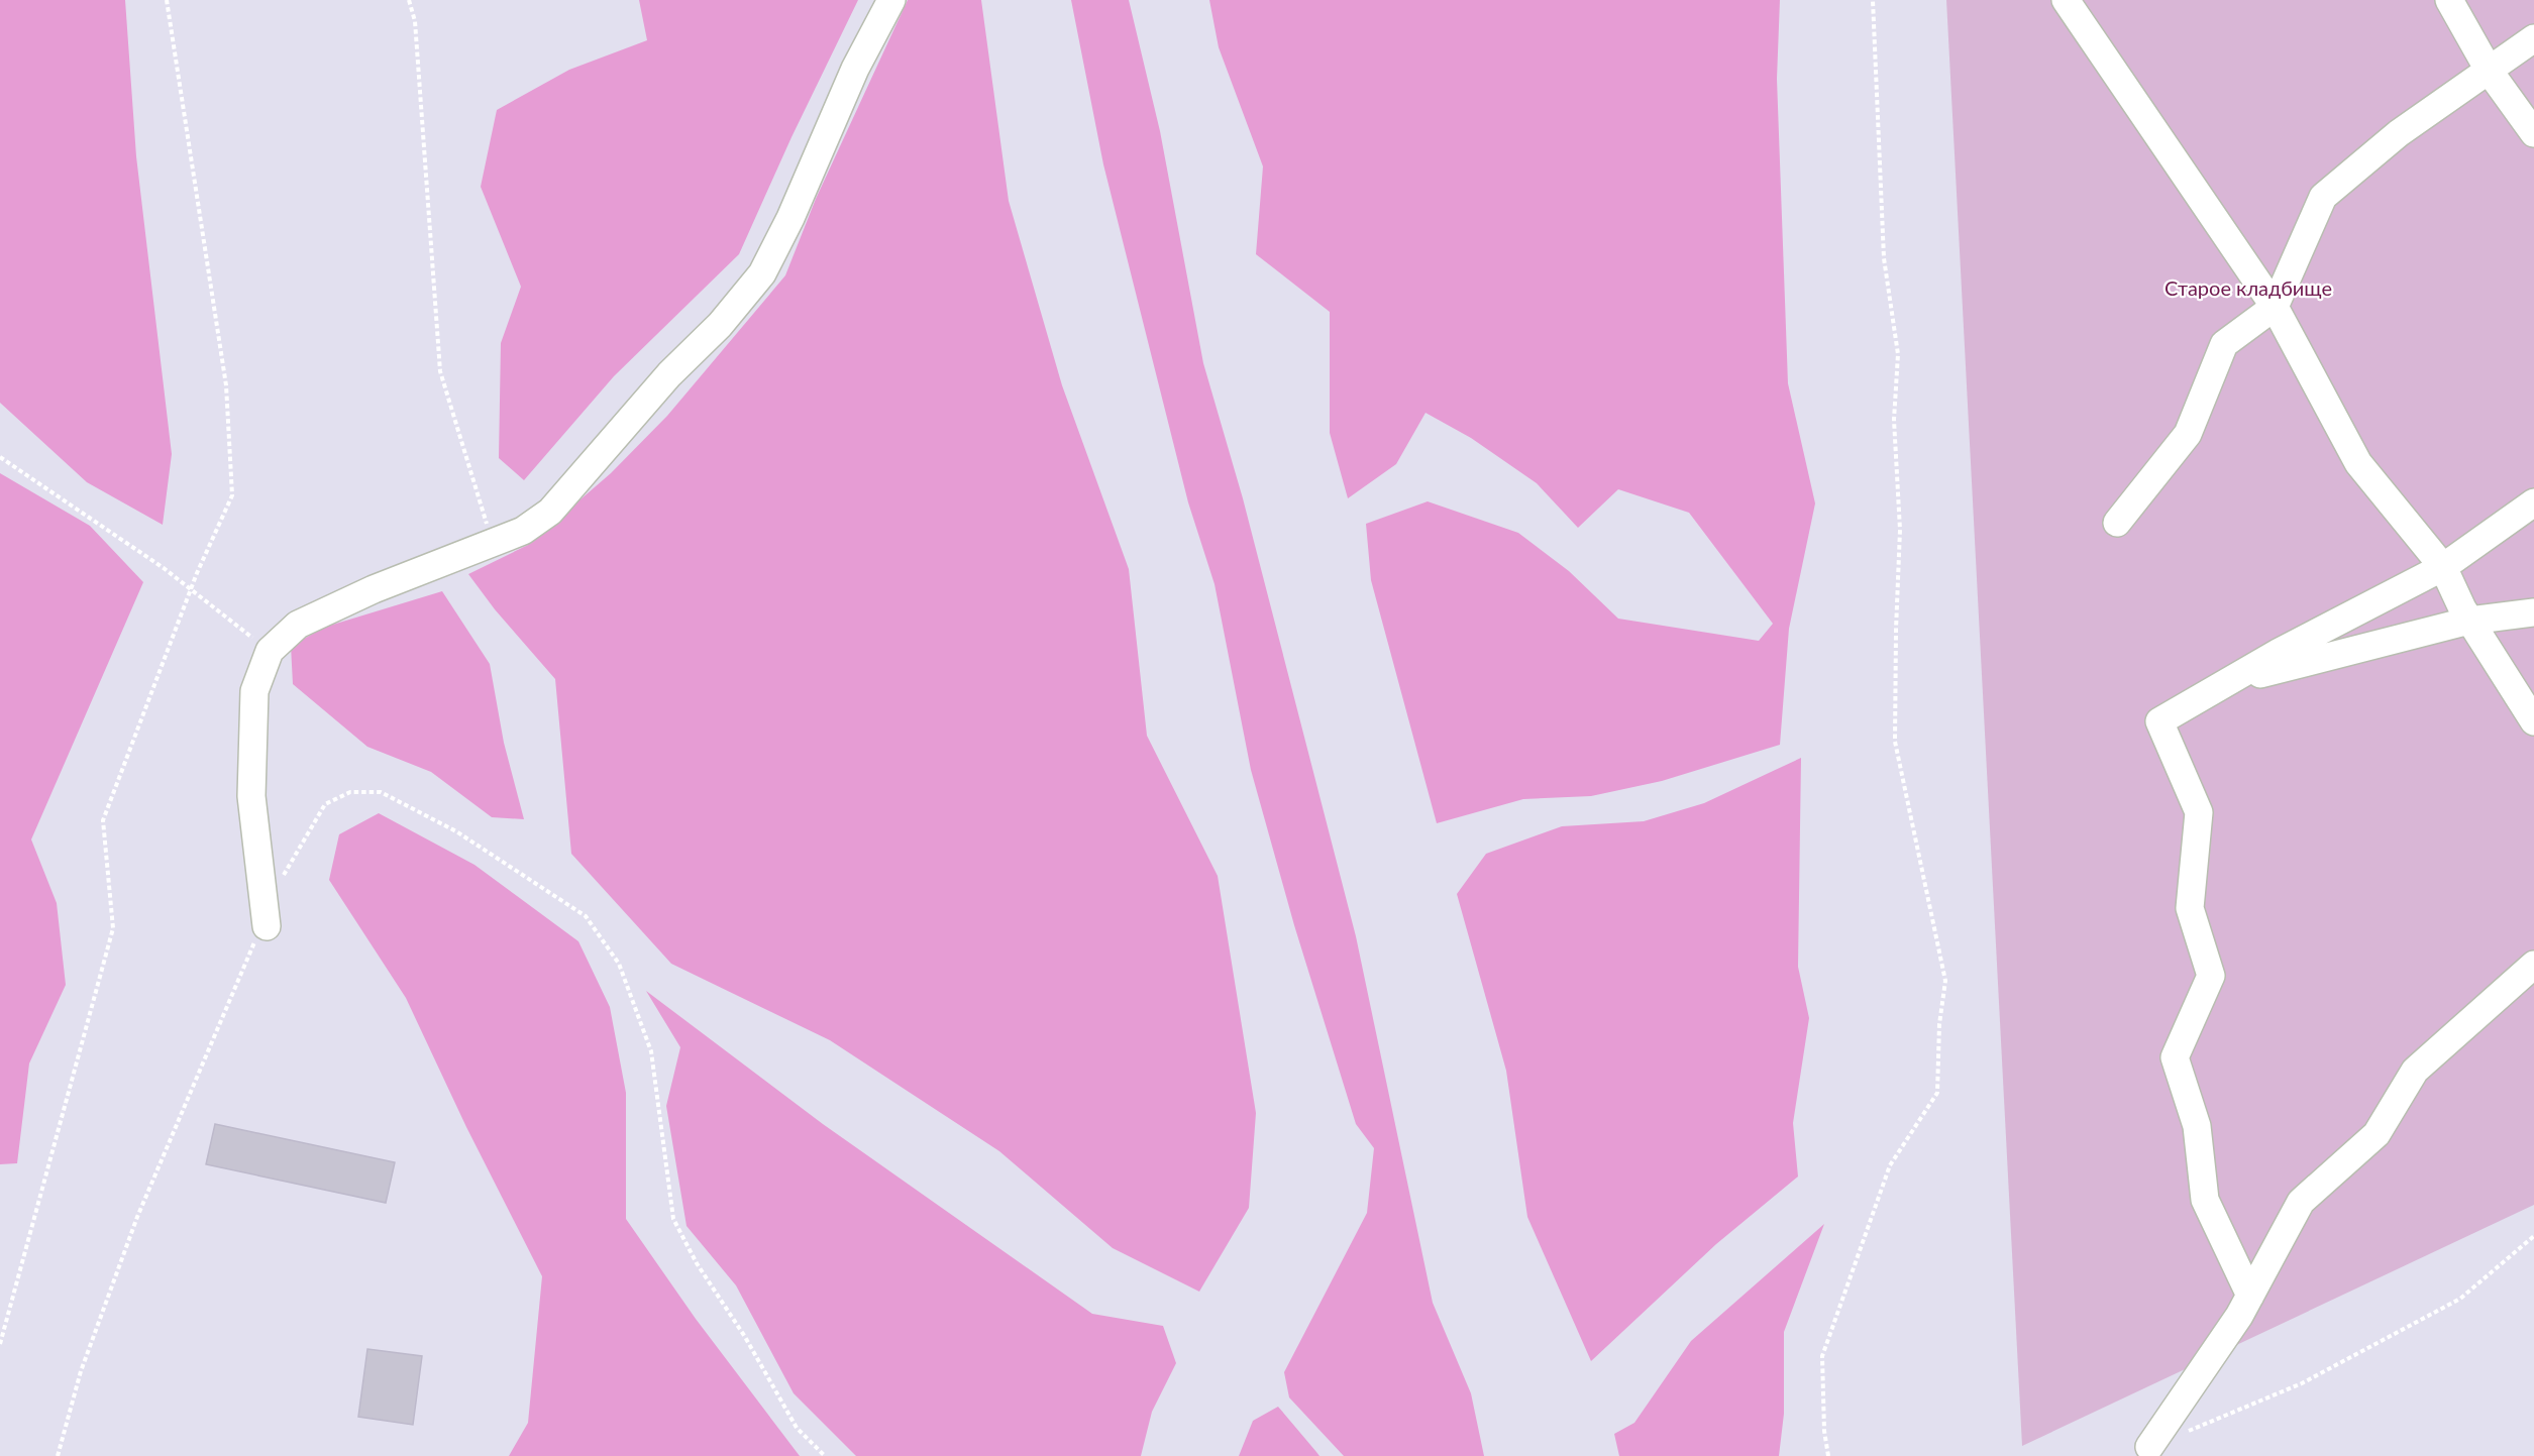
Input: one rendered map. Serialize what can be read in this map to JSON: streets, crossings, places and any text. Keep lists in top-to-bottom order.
{
  "parks": ["Старое кладбище"]
}
